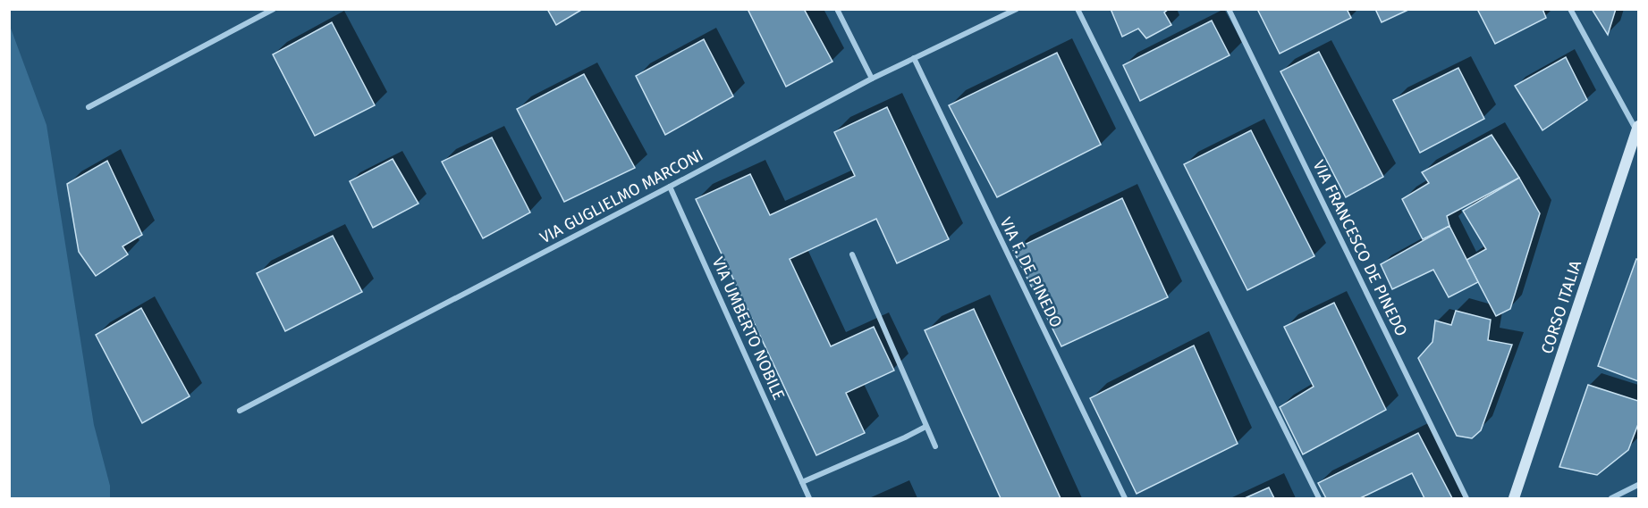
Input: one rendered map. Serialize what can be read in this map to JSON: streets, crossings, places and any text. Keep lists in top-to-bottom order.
{
  "streets": {
    "main road": ["CORSO ITALIA"],
    "street": [
      "VIA GUGLIELMO MARCONI",
      "VIA FRANCESCO DE PINEDO",
      "VIA F. DE PINEDO",
      "VIA UMBERTO NOBILE"
    ]
  },
  "crossings": [
    ["VIA GUGLIELMO MARCONI", "VIA F. DE PINEDO"],
    ["VIA GUGLIELMO MARCONI", "VIA UMBERTO NOBILE"]
  ]
}
